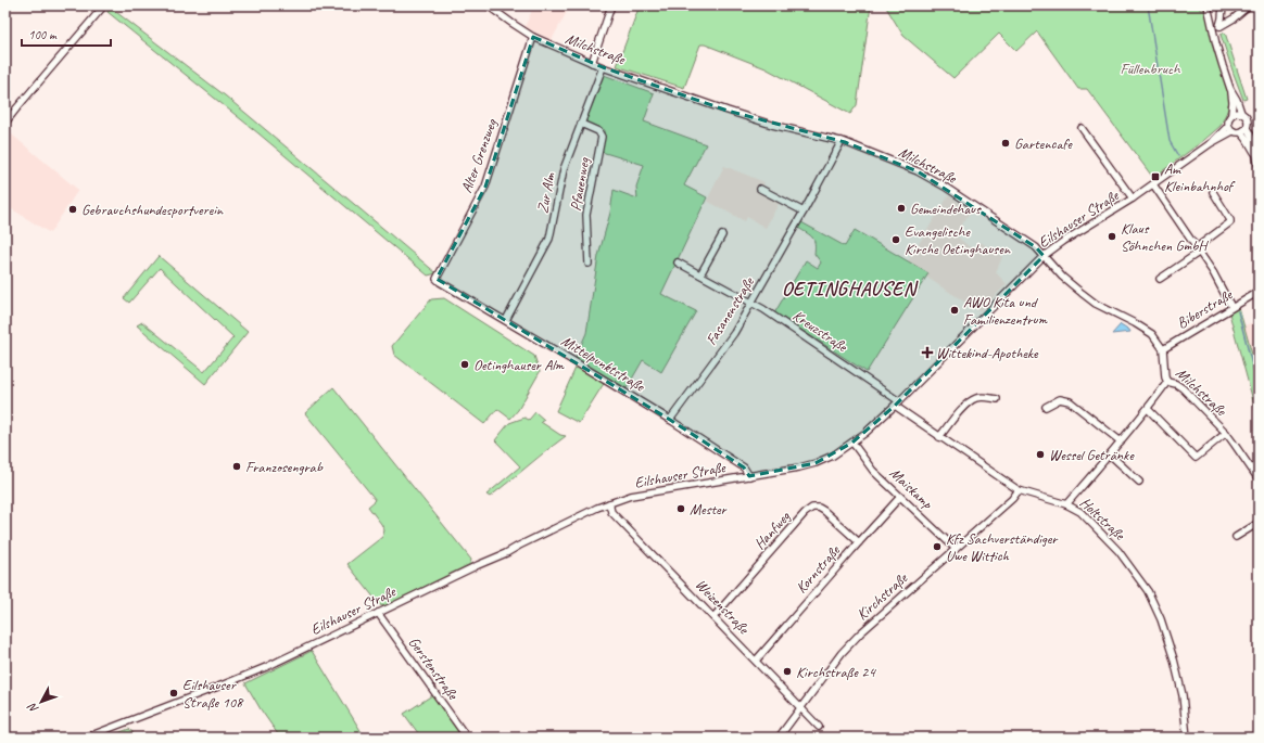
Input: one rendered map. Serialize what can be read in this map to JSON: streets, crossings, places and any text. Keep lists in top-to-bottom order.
{
  "streets": {
    "street": [
      "Milchstraße",
      "Alter Grenzweg",
      "Pfauenweg",
      "Zur Alm",
      "Eilshauser Straße",
      "Biberstraße",
      "Fasanenstraße",
      "Kreuzstraße",
      "Mittelpunktstraße",
      "Maiskamp",
      "Holtstraße",
      "Hanfweg",
      "Kornstraße",
      "Kirchstraße",
      "Weizenstraße",
      "Gerstenstraße"
    ]
  },
  "crossings": [
    ["Milchstraße", "Alter Grenzweg"],
    ["Milchstraße", "Zur Alm"],
    ["Milchstraße", "Eilshauser Straße"],
    ["Milchstraße", "Biberstraße"],
    ["Milchstraße", "Fasanenstraße"],
    ["Alter Grenzweg", "Mittelpunktstraße"],
    ["Pfauenweg", "Zur Alm"],
    ["Zur Alm", "Mittelpunktstraße"],
    ["Eilshauser Straße", "Kreuzstraße"],
    ["Eilshauser Straße", "Mittelpunktstraße"],
    ["Eilshauser Straße", "Maiskamp"],
    ["Eilshauser Straße", "Holtstraße"],
    ["Eilshauser Straße", "Weizenstraße"],
    ["Eilshauser Straße", "Gerstenstraße"],
    ["Fasanenstraße", "Kreuzstraße"],
    ["Fasanenstraße", "Mittelpunktstraße"],
    ["Kreuzstraße", "Holtstraße"],
    ["Maiskamp", "Kornstraße"],
    ["Maiskamp", "Kirchstraße"],
    ["Holtstraße", "Kirchstraße"],
    ["Hanfweg", "Kornstraße"],
    ["Hanfweg", "Weizenstraße"],
    ["Kornstraße", "Weizenstraße"],
    ["Kirchstraße", "Weizenstraße"]
  ],
  "districts": ["OETINGHAUSEN"],
  "parks": ["Füllenbruch"],
  "places": {
    "other": [
      "Gartencafe",
      "Gemeindehaus",
      "Gebrauchshundesportverein",
      "Klaus Söhnchen GmbH",
      "Evangelische Kirche Oetinghausen",
      "AWO Kita und Familienzentrum",
      "Oetinghauser Alm",
      "Wessel Getränke",
      "Franzosengrab",
      "Mester",
      "Kfz Sachverständiger Uwe Wittich",
      "Kirchstraße 24",
      "Eilshauser Straße 108"
    ],
    "transit": ["Am Kleinbahnhof"],
    "health": ["Wittekind-Apotheke"]
  },
  "scale_bar": "100 m",
  "north": "bottom left"
}
